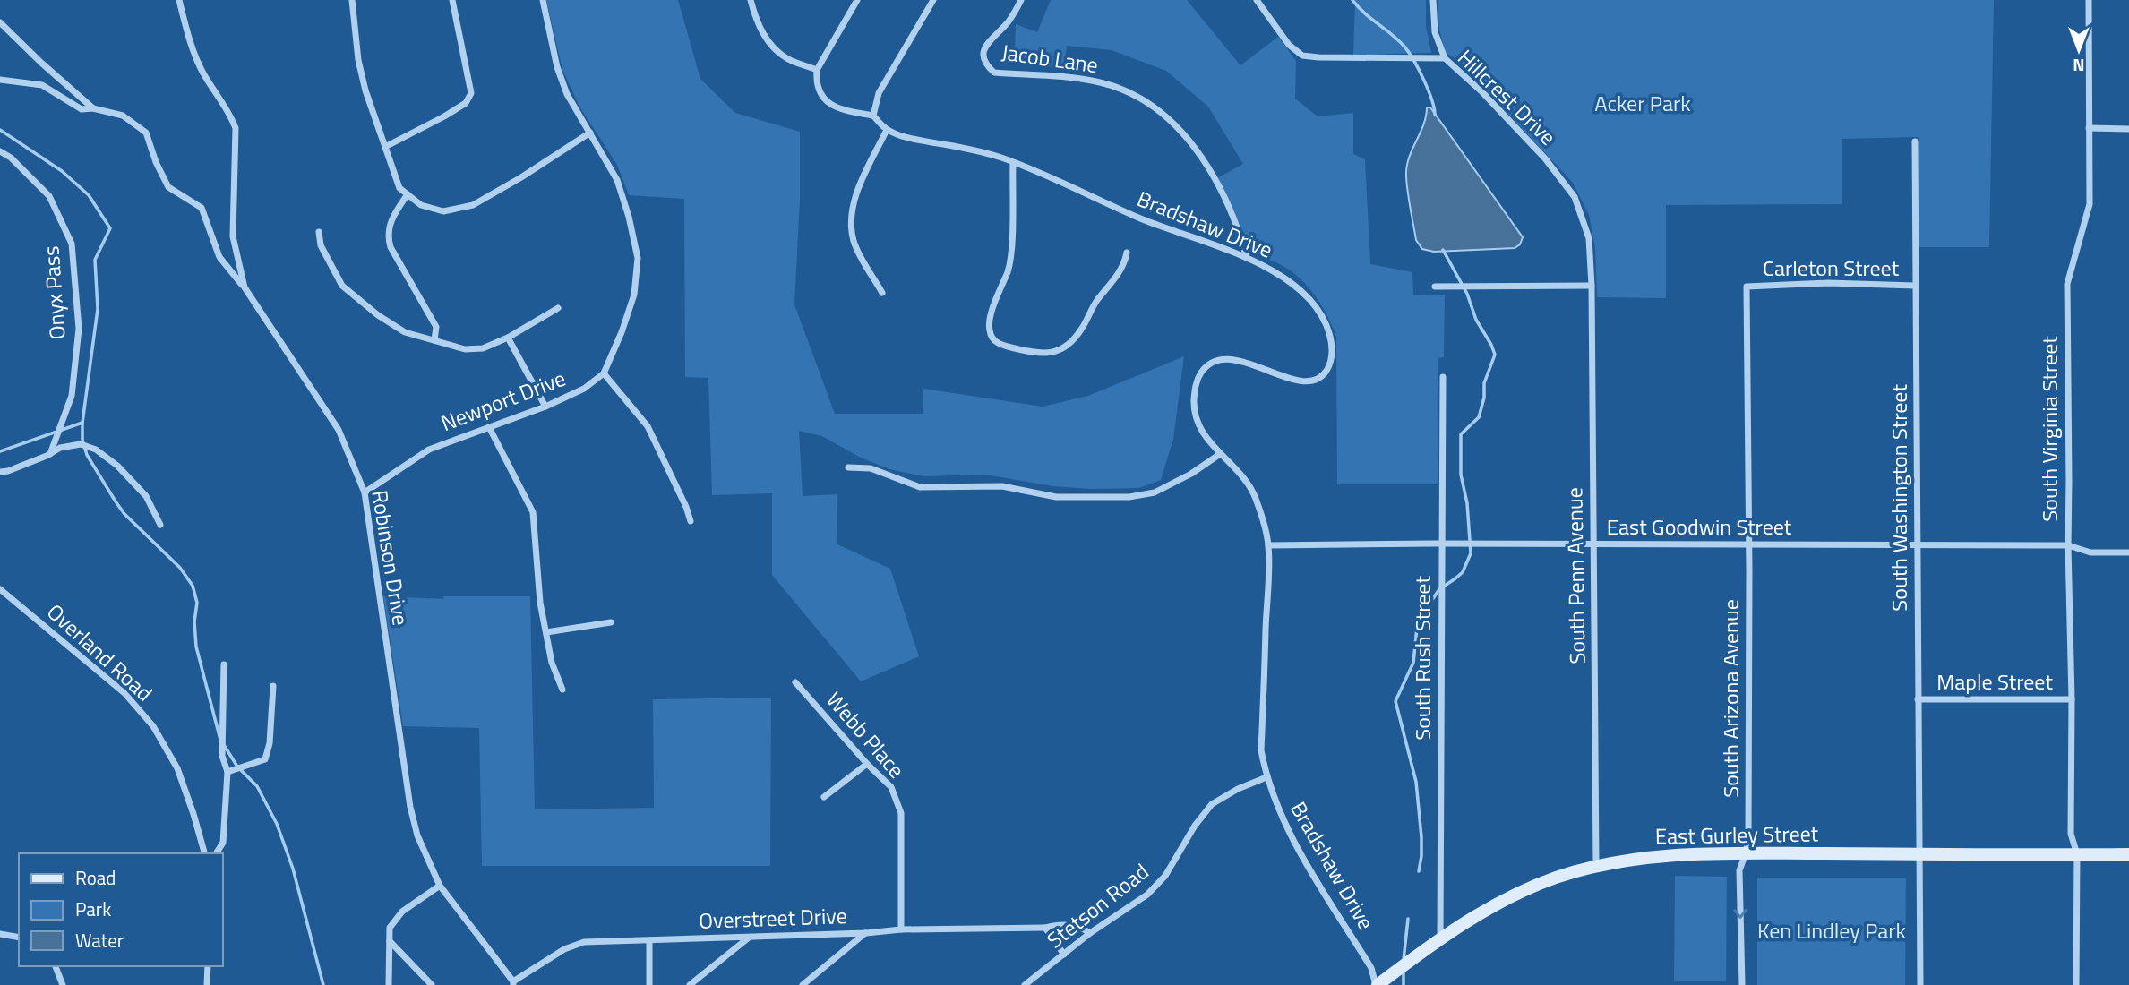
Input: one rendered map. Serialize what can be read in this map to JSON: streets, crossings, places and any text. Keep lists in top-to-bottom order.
{
  "streets": {
    "main road": ["East Gurley Street"],
    "street": [
      "Jacob Lane",
      "Hillcrest Drive",
      "Bradshaw Drive",
      "Carleton Street",
      "Onyx Pass",
      "Newport Drive",
      "South Virginia Street",
      "South Washington Street",
      "East Goodwin Street",
      "Robinson Drive",
      "South Penn Avenue",
      "Overland Road",
      "South Rush Street",
      "Maple Street",
      "South Arizona Avenue",
      "Webb Place",
      "Stetson Road",
      "Overstreet Drive"
    ]
  },
  "crossings": [
    ["Jacob Lane", "Bradshaw Drive"],
    ["Hillcrest Drive", "South Penn Avenue"],
    ["Bradshaw Drive", "East Goodwin Street"],
    ["Bradshaw Drive", "East Gurley Street"],
    ["Bradshaw Drive", "Stetson Road"],
    ["Carleton Street", "South Washington Street"],
    ["Carleton Street", "South Arizona Avenue"],
    ["Newport Drive", "Robinson Drive"],
    ["South Virginia Street", "East Goodwin Street"],
    ["South Virginia Street", "Maple Street"],
    ["South Virginia Street", "East Gurley Street"],
    ["South Washington Street", "East Goodwin Street"],
    ["South Washington Street", "Maple Street"],
    ["South Washington Street", "East Gurley Street"],
    ["East Goodwin Street", "South Penn Avenue"],
    ["East Goodwin Street", "South Rush Street"],
    ["East Goodwin Street", "South Arizona Avenue"],
    ["Robinson Drive", "Overstreet Drive"],
    ["South Penn Avenue", "East Gurley Street"],
    ["South Rush Street", "East Gurley Street"],
    ["South Arizona Avenue", "East Gurley Street"],
    ["Webb Place", "Overstreet Drive"],
    ["Stetson Road", "Overstreet Drive"]
  ],
  "parks": ["Acker Park", "Ken Lindley Park"],
  "legend": ["Road", "Park", "Water"],
  "north": "bottom"
}
